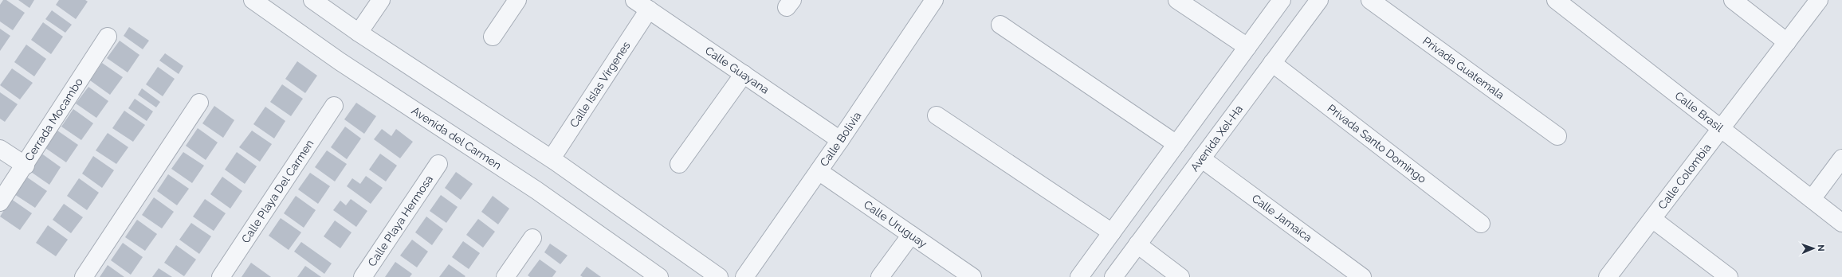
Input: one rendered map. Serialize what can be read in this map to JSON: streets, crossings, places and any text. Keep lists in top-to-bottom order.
{
  "streets": {
    "street": [
      "Privada Guatemala",
      "Calle Guayana",
      "Calle Islas Vírgenes",
      "Calle Brasil",
      "Cerrada Mocambo",
      "Avenida del Carmen",
      "Avenida Xel-Ha",
      "Calle Bolivia",
      "Privada Santo Domingo",
      "Calle Colombia",
      "Calle Playa Del Carmen",
      "Calle Jamaica",
      "Calle Playa Hermosa",
      "Calle Uruguay"
    ]
  },
  "crossings": [
    ["Calle Guayana", "Calle Islas Vírgenes"],
    ["Calle Guayana", "Calle Bolivia"],
    ["Calle Brasil", "Calle Colombia"],
    ["Avenida Xel-Ha", "Privada Santo Domingo"],
    ["Avenida Xel-Ha", "Calle Jamaica"],
    ["Calle Bolivia", "Calle Uruguay"]
  ],
  "north": "right"
}
